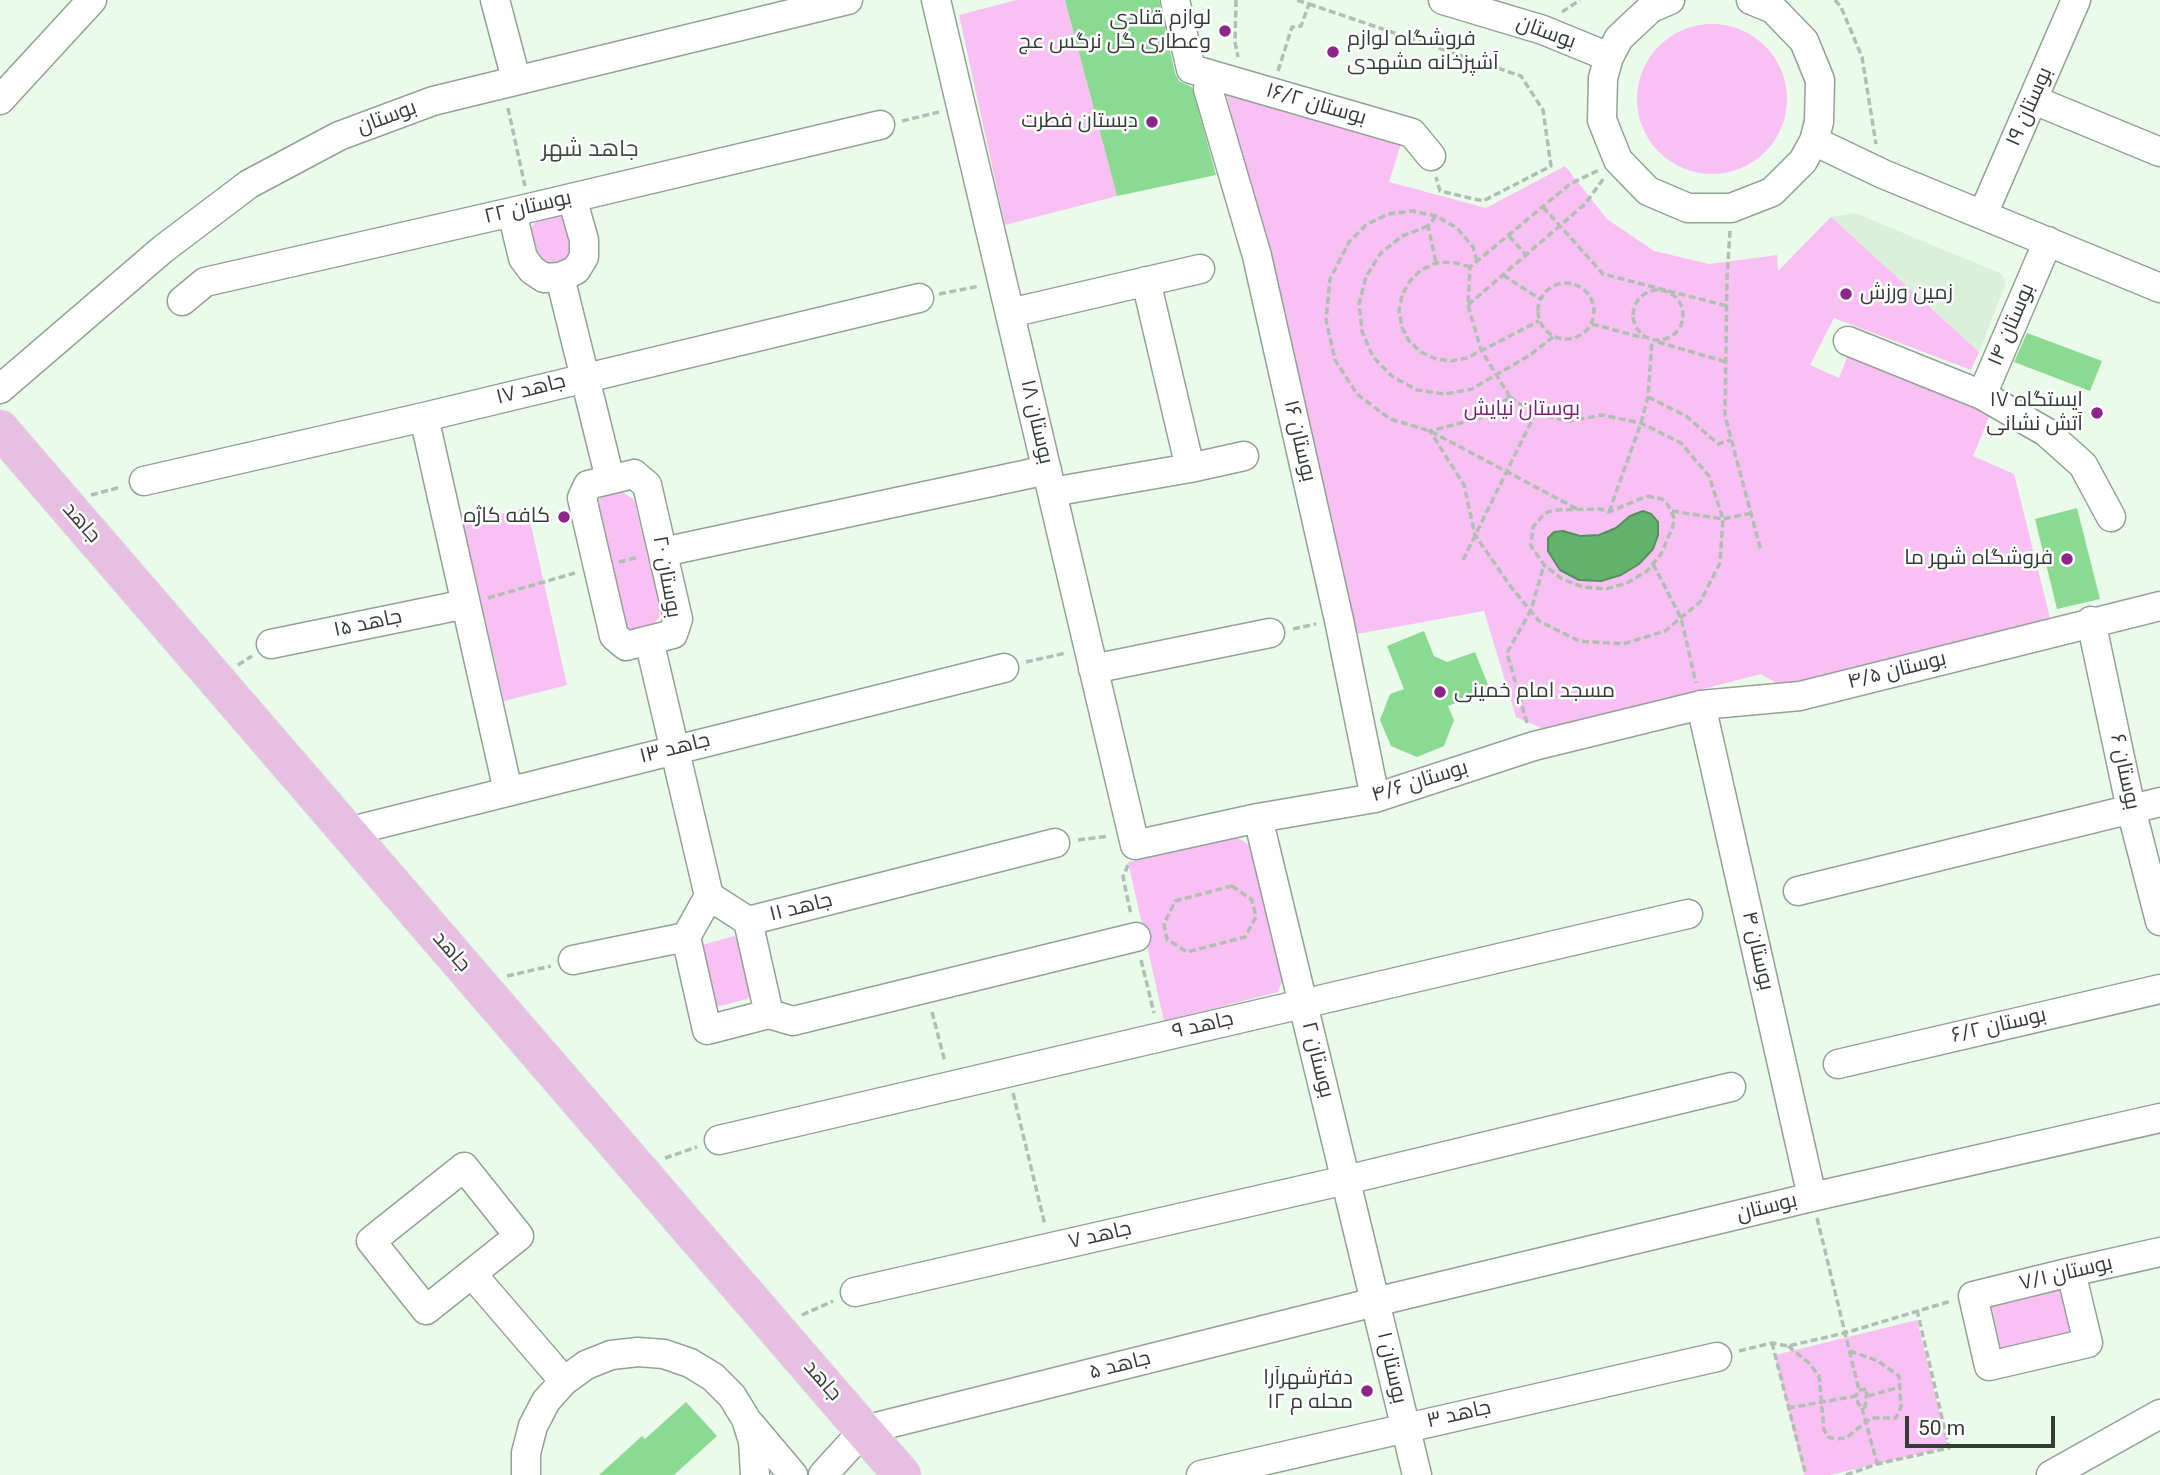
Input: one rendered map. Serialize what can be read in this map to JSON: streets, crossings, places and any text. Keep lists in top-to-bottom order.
{
  "streets": {
    "main road": ["جاهد"],
    "street": [
      "بوستان",
      "بوستان ۱۶/۲",
      "بوستان ۱۹",
      "بوستان ۲۲",
      "بوستان ۱۴",
      "جاهد ۱۷",
      "بوستان ۱۸",
      "بوستان ۱۶",
      "بوستان ۲۰",
      "جاهد ۱۵",
      "بوستان ۴/۵",
      "جاهد ۱۳",
      "بوستان ۶",
      "بوستان ۴/۶",
      "جاهد ۱۱",
      "بوستان ۴",
      "جاهد ۹",
      "بوستان ۶/۲",
      "بوستان ۲",
      "جاهد ۷",
      "بوستان ۷/۱",
      "جاهد ۵",
      "بوستان ۱",
      "جاهد ۳"
    ]
  },
  "crossings": [
    ["بوستان", "بوستان ۴"],
    ["بوستان", "بوستان ۲"],
    ["بوستان", "جاهد ۵"],
    ["بوستان", "بوستان ۱"],
    ["بوستان ۱۶/۲", "بوستان ۱۶"],
    ["بوستان ۱۸", "بوستان ۴/۶"],
    ["بوستان ۱۶", "بوستان ۴/۶"],
    ["جاهد", "جاهد ۱۳"],
    ["جاهد", "جاهد ۵"],
    ["بوستان ۴/۵", "بوستان ۶"],
    ["بوستان ۴/۵", "بوستان ۴/۶"],
    ["بوستان ۴/۵", "بوستان ۴"],
    ["بوستان ۴/۶", "بوستان ۴"],
    ["بوستان ۴/۶", "بوستان ۲"],
    ["جاهد ۹", "بوستان ۲"],
    ["بوستان ۲", "جاهد ۷"],
    ["بوستان ۲", "جاهد ۵"],
    ["بوستان ۲", "بوستان ۱"],
    ["جاهد ۵", "بوستان ۱"],
    ["بوستان ۱", "جاهد ۳"]
  ],
  "districts": ["جاهد شهر"],
  "parks": ["بوستان نیایش"],
  "places": [
    "لوازم قنادی وعطاری گل نرگس عج",
    "فروشگاه لوازم آشپزخانه مشهدی",
    "دبستان فطرت",
    "زمین ورزش",
    "ایستگاه ۱۷ آتش نشانی",
    "کافه کاژه",
    "فروشگاه شهر ما",
    "مسجد امام خمینی",
    "دفترشهرآرا محله م ۱۲"
  ],
  "scale_bar": "50 m"
}
